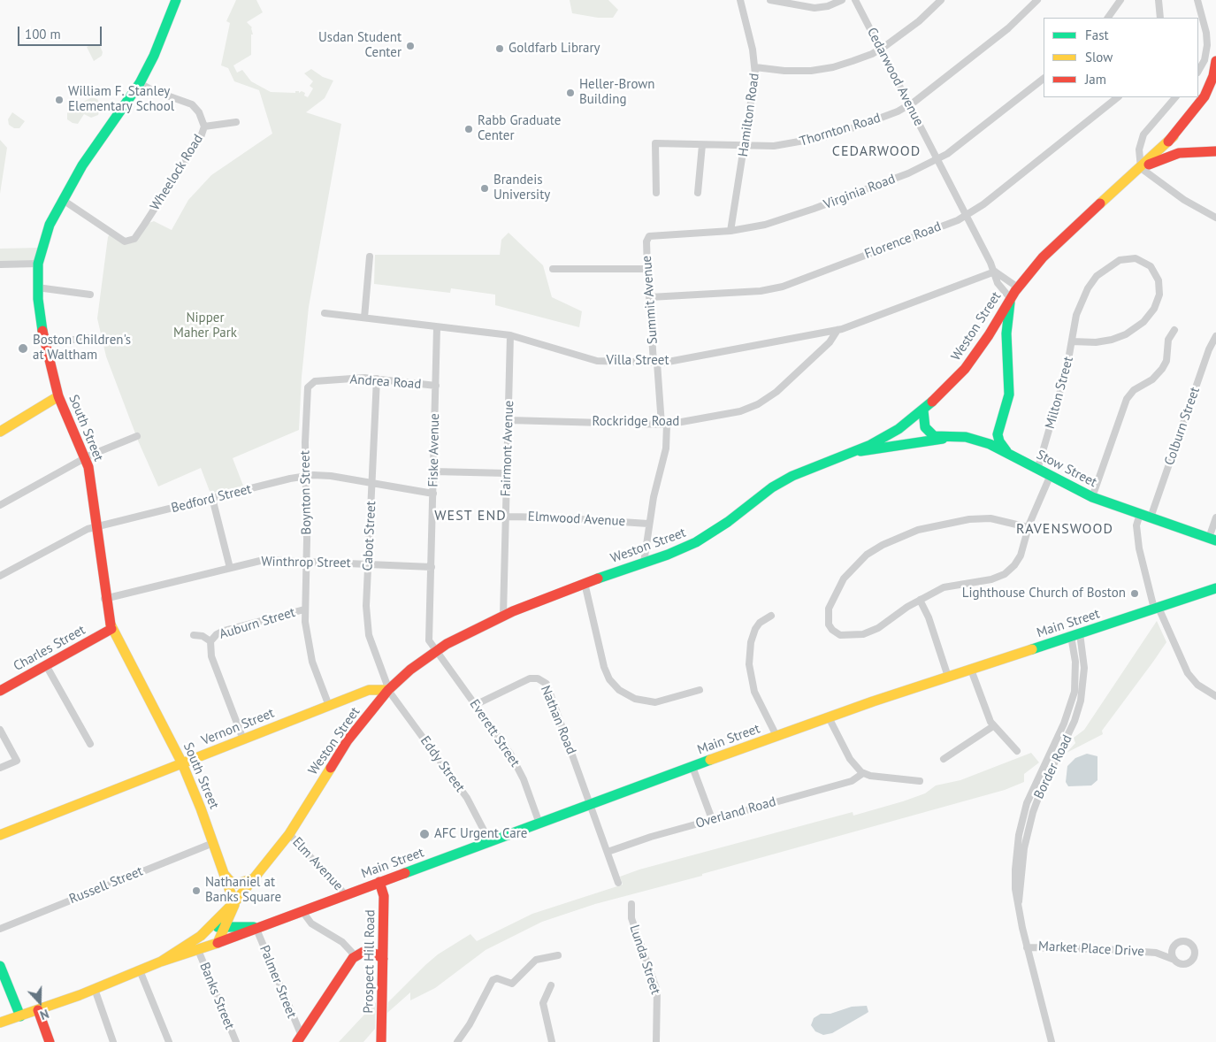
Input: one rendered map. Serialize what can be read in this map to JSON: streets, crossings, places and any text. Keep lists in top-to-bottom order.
{
  "streets": {
    "main road": [
      "Weston Street",
      "South Street",
      "Stow Street",
      "Main Street",
      "Charles Street",
      "Vernon Street",
      "Prospect Hill Road"
    ],
    "street": [
      "Cedarwood Avenue",
      "Hamilton Road",
      "Thornton Road",
      "Wheelock Road",
      "Virginia Road",
      "Florence Road",
      "Summit Avenue",
      "Villa Street",
      "Andrea Road",
      "Milton Street",
      "Rockridge Road",
      "Colburn Street",
      "Fairmont Avenue",
      "Fiske Avenue",
      "Boynton Street",
      "Bedford Street",
      "Elmwood Avenue",
      "Cabot Street",
      "Winthrop Street",
      "Auburn Street",
      "Nathan Road",
      "Everett Street",
      "Eddy Street",
      "Border Road",
      "Overland Road",
      "Elm Avenue",
      "Russell Street",
      "Market Place Drive",
      "Lunda Street",
      "Palmer Street",
      "Banks Street"
    ]
  },
  "crossings": [
    ["Cedarwood Avenue", "Thornton Road"],
    ["Cedarwood Avenue", "Virginia Road"],
    ["Cedarwood Avenue", "Florence Road"],
    ["Cedarwood Avenue", "Weston Street"],
    ["Cedarwood Avenue", "Villa Street"],
    ["Hamilton Road", "Thornton Road"],
    ["Hamilton Road", "Virginia Road"],
    ["Wheelock Road", "South Street"],
    ["Virginia Road", "Summit Avenue"],
    ["Florence Road", "Summit Avenue"],
    ["Summit Avenue", "Weston Street"],
    ["Summit Avenue", "Villa Street"],
    ["Summit Avenue", "Rockridge Road"],
    ["Summit Avenue", "Elmwood Avenue"],
    ["Weston Street", "South Street"],
    ["Weston Street", "Fairmont Avenue"],
    ["Weston Street", "Fiske Avenue"],
    ["Weston Street", "Stow Street"],
    ["Weston Street", "Cabot Street"],
    ["Weston Street", "Main Street"],
    ["Weston Street", "Vernon Street"],
    ["Weston Street", "Everett Street"],
    ["Weston Street", "Eddy Street"],
    ["Weston Street", "Elm Avenue"],
    ["Weston Street", "Banks Street"],
    ["Villa Street", "Rockridge Road"],
    ["Villa Street", "Fairmont Avenue"],
    ["Villa Street", "Fiske Avenue"],
    ["Andrea Road", "Fiske Avenue"],
    ["Andrea Road", "Boynton Street"],
    ["Andrea Road", "Cabot Street"],
    ["Milton Street", "Stow Street"],
    ["Rockridge Road", "Fairmont Avenue"],
    ["Colburn Street", "Stow Street"],
    ["South Street", "Bedford Street"],
    ["South Street", "Winthrop Street"],
    ["South Street", "Charles Street"],
    ["South Street", "Vernon Street"],
    ["South Street", "Russell Street"],
    ["Fairmont Avenue", "Elmwood Avenue"],
    ["Fiske Avenue", "Bedford Street"],
    ["Fiske Avenue", "Winthrop Street"],
    ["Fiske Avenue", "Everett Street"],
    ["Boynton Street", "Bedford Street"],
    ["Boynton Street", "Winthrop Street"],
    ["Boynton Street", "Auburn Street"],
    ["Boynton Street", "Vernon Street"],
    ["Bedford Street", "Cabot Street"],
    ["Cabot Street", "Winthrop Street"],
    ["Cabot Street", "Vernon Street"],
    ["Cabot Street", "Eddy Street"],
    ["Auburn Street", "Vernon Street"],
    ["Main Street", "Nathan Road"],
    ["Main Street", "Everett Street"],
    ["Main Street", "Eddy Street"],
    ["Main Street", "Border Road"],
    ["Main Street", "Elm Avenue"],
    ["Main Street", "Prospect Hill Road"],
    ["Main Street", "Palmer Street"],
    ["Nathan Road", "Everett Street"],
    ["Vernon Street", "Eddy Street"],
    ["Border Road", "Market Place Drive"]
  ],
  "districts": ["CEDARWOOD", "WEST END", "RAVENSWOOD"],
  "parks": ["Nipper Maher Park"],
  "places": [
    "Usdan Student Center",
    "Goldfarb Library",
    "Heller-Brown Building",
    "William F. Stanley Elementary School",
    "Rabb Graduate Center",
    "Brandeis University",
    "Boston Children's at Waltham",
    "Lighthouse Church of Boston",
    "AFC Urgent Care",
    "Nathaniel at Banks Square"
  ],
  "legend": ["Fast", "Slow", "Jam"],
  "scale_bar": "100 m",
  "north": "bottom"
}
